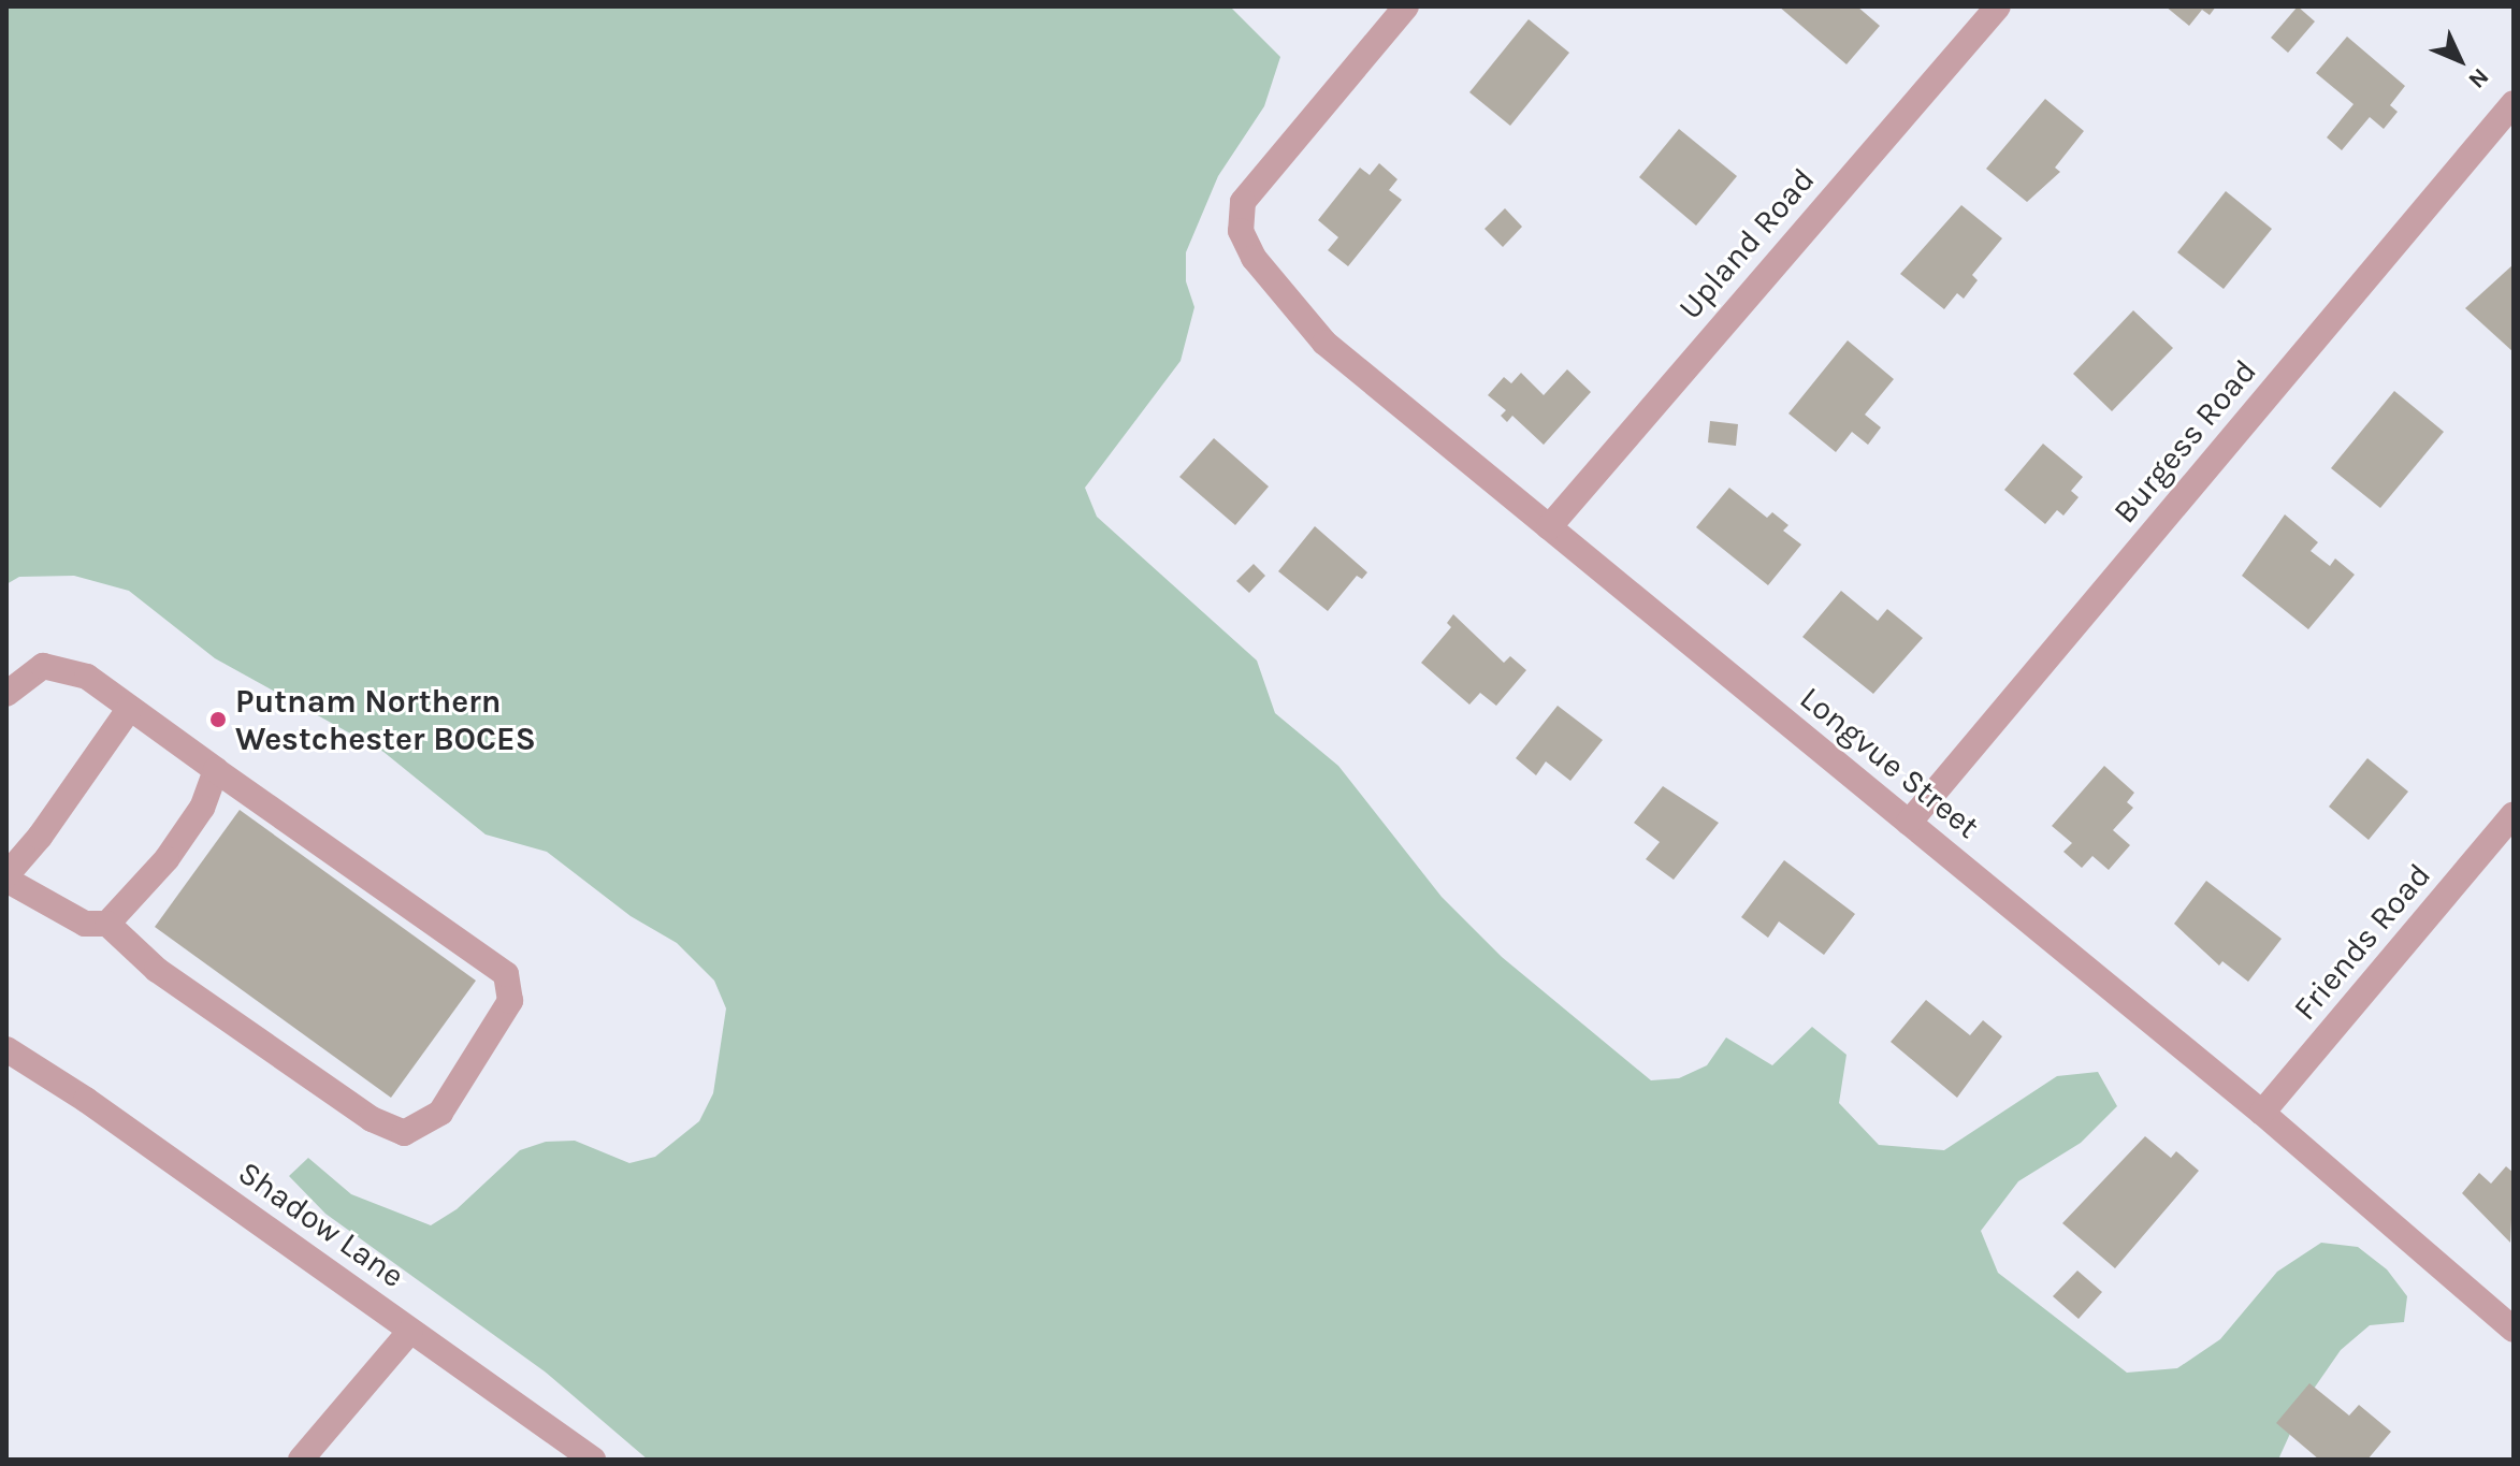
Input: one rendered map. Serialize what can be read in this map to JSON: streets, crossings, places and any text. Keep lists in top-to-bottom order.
{
  "streets": {
    "street": [
      "Upland Road",
      "Burgess Road",
      "Longvue Street",
      "Friends Road",
      "Shadow Lane"
    ]
  },
  "crossings": [
    ["Upland Road", "Longvue Street"],
    ["Burgess Road", "Longvue Street"],
    ["Longvue Street", "Friends Road"]
  ],
  "places": ["Putnam Northern Westchester BOCES"],
  "north": "bottom right"
}
